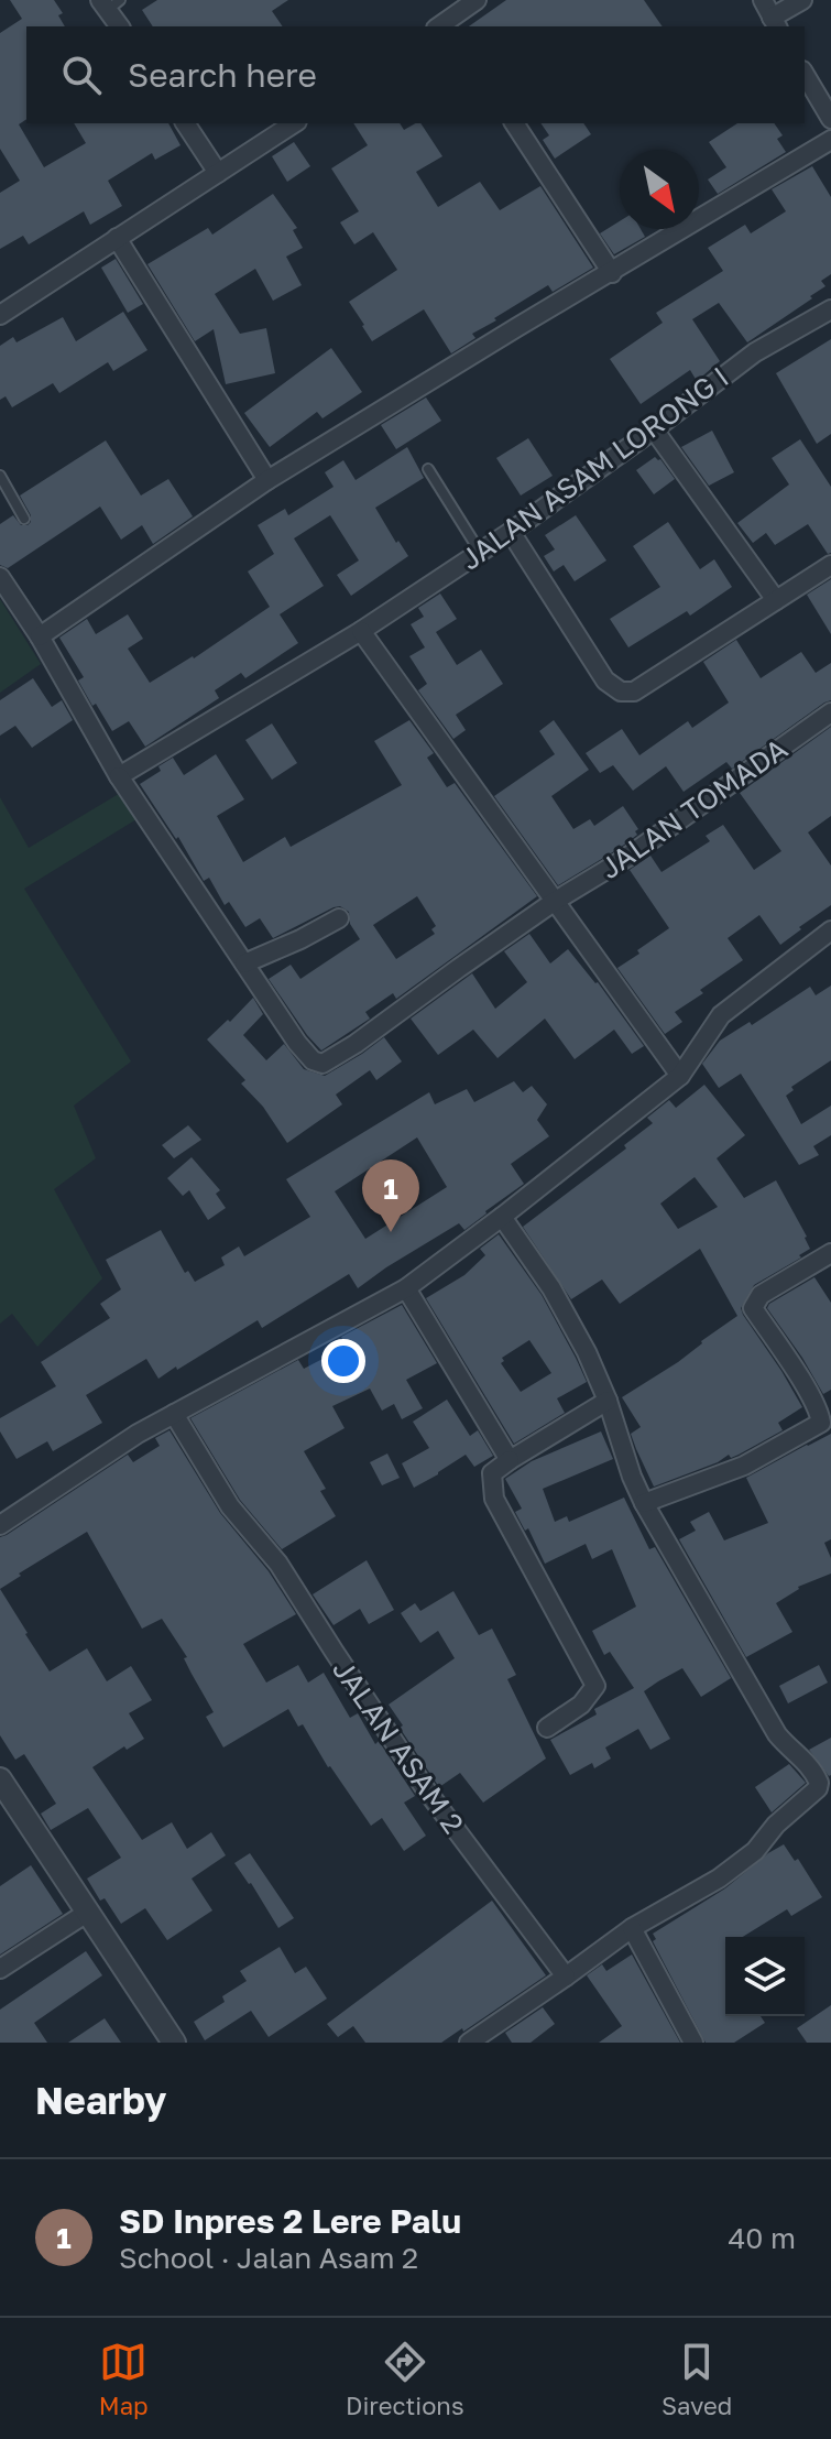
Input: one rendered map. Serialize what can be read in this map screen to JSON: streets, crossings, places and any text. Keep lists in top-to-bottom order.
{
  "streets": {
    "street": ["JALAN ASAM LORONG I", "JALAN TOMADA", "JALAN ASAM 2"]
  },
  "north": "bottom right",
  "page": {
    "search": "Search here",
    "pins": "1",
    "heading": "Nearby",
    "list": [
      {
        "mark": "1",
        "name": "SD Inpres 2 Lere Palu",
        "note": "School · Jalan Asam 2",
        "value": "40 m"
      }
    ],
    "nav": ["Map", "Directions", "Saved"]
  }
}
